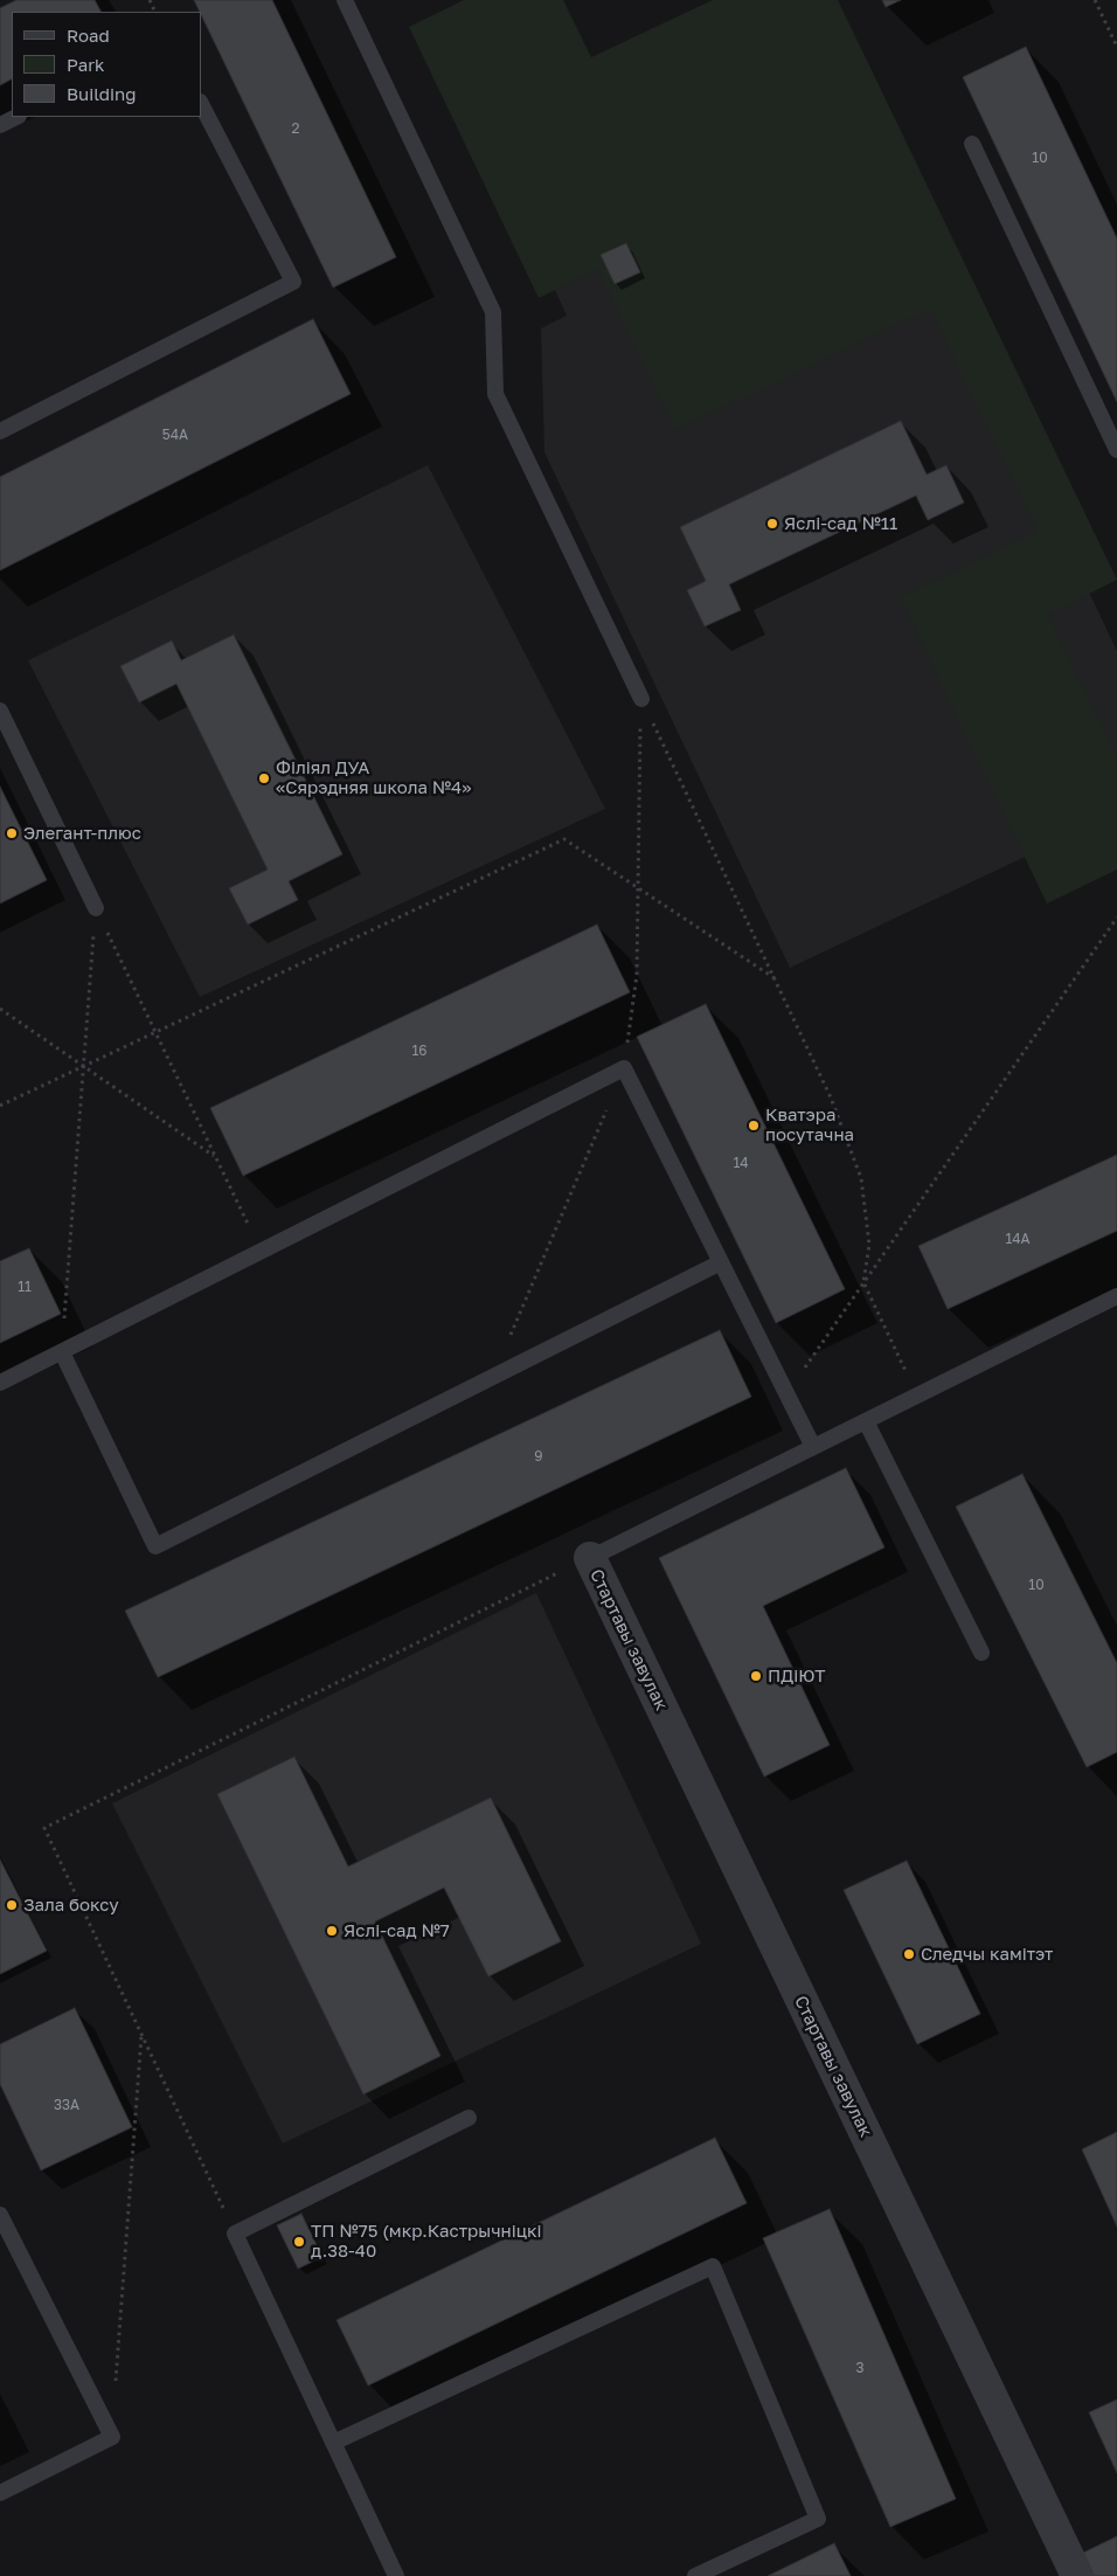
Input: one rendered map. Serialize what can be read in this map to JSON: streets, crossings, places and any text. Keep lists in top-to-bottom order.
{
  "streets": {
    "street": ["Стартавы завулак"]
  },
  "places": [
    "Яслі-сад №11",
    "Філіял ДУА «Сярэдняя школа №4»",
    "Элегант-плюс",
    "Кватэра посутачна",
    "ПДіЮТ",
    "Зала боксу",
    "Яслі-сад №7",
    "Следчы камітэт",
    "ТП №75 (мкр.Кастрычніцкі д.38-40"
  ],
  "house_numbers": [
    "2",
    "10",
    "54А",
    "16",
    "14",
    "14А",
    "11",
    "9",
    "10",
    "33А",
    "3"
  ],
  "legend": ["Road", "Park", "Building"]
}
